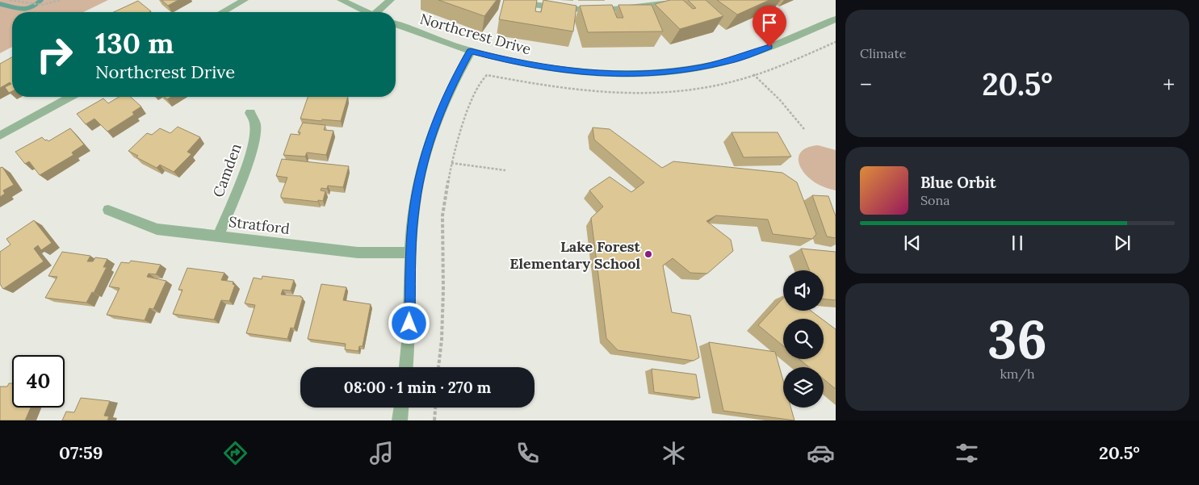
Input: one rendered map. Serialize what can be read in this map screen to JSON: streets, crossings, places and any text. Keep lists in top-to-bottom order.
{
  "streets": {
    "street": ["Northcrest Drive", "Camden", "Stratford"]
  },
  "crossings": [
    ["Camden", "Stratford"]
  ],
  "places": ["Lake Forest Elementary School"],
  "page": {
    "tile": [
      "Climate",
      ["36", "km/h"]
    ],
    "turn": ["130 m", "Northcrest Drive"],
    "heat": ["−", "20.5°", "+"],
    "song": ["Blue Orbit", "Sona"],
    "limit": "40",
    "trip": "08:00 · 1 min · 270 m",
    "tabs": ["07:59", "20.5°"]
  }
}
